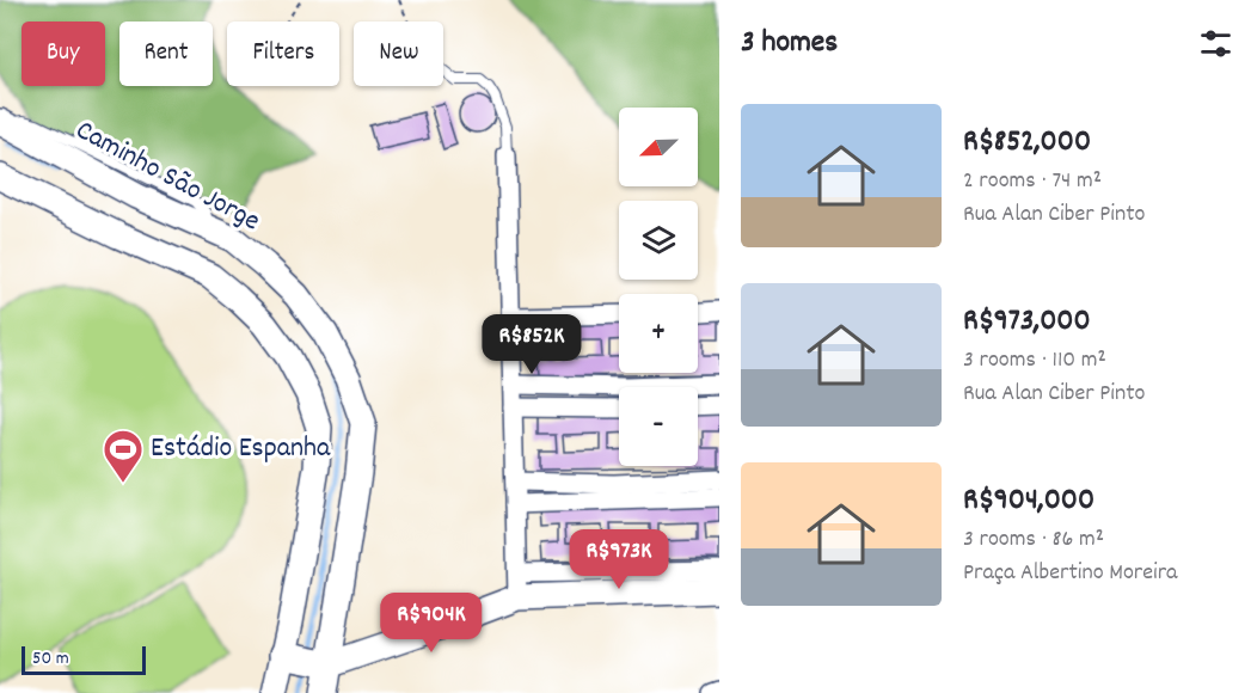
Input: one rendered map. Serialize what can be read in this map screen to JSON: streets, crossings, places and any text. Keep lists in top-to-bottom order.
{
  "streets": {
    "street": ["Caminho São Jorge"]
  },
  "places": {
    "sports": ["Estádio Espanha"]
  },
  "scale_bar": "50 m",
  "north": "bottom left",
  "page": {
    "heading": "3 homes",
    "chip": [
      "Buy",
      "Rent",
      "Filters",
      "New"
    ],
    "list": [
      {
        "name": "R$852,000",
        "note": "2 rooms · 74 m² · Rua Alan Ciber Pinto"
      },
      {
        "name": "R$973,000",
        "note": "3 rooms · 110 m² · Rua Alan Ciber Pinto"
      },
      {
        "name": "R$904,000",
        "note": "3 rooms · 86 m² · Praça Albertino Moreira"
      }
    ],
    "map_buttons": ["+", "−"],
    "price": ["R$852K", "R$973K", "R$904K"],
    "scale": "50 m"
  }
}
